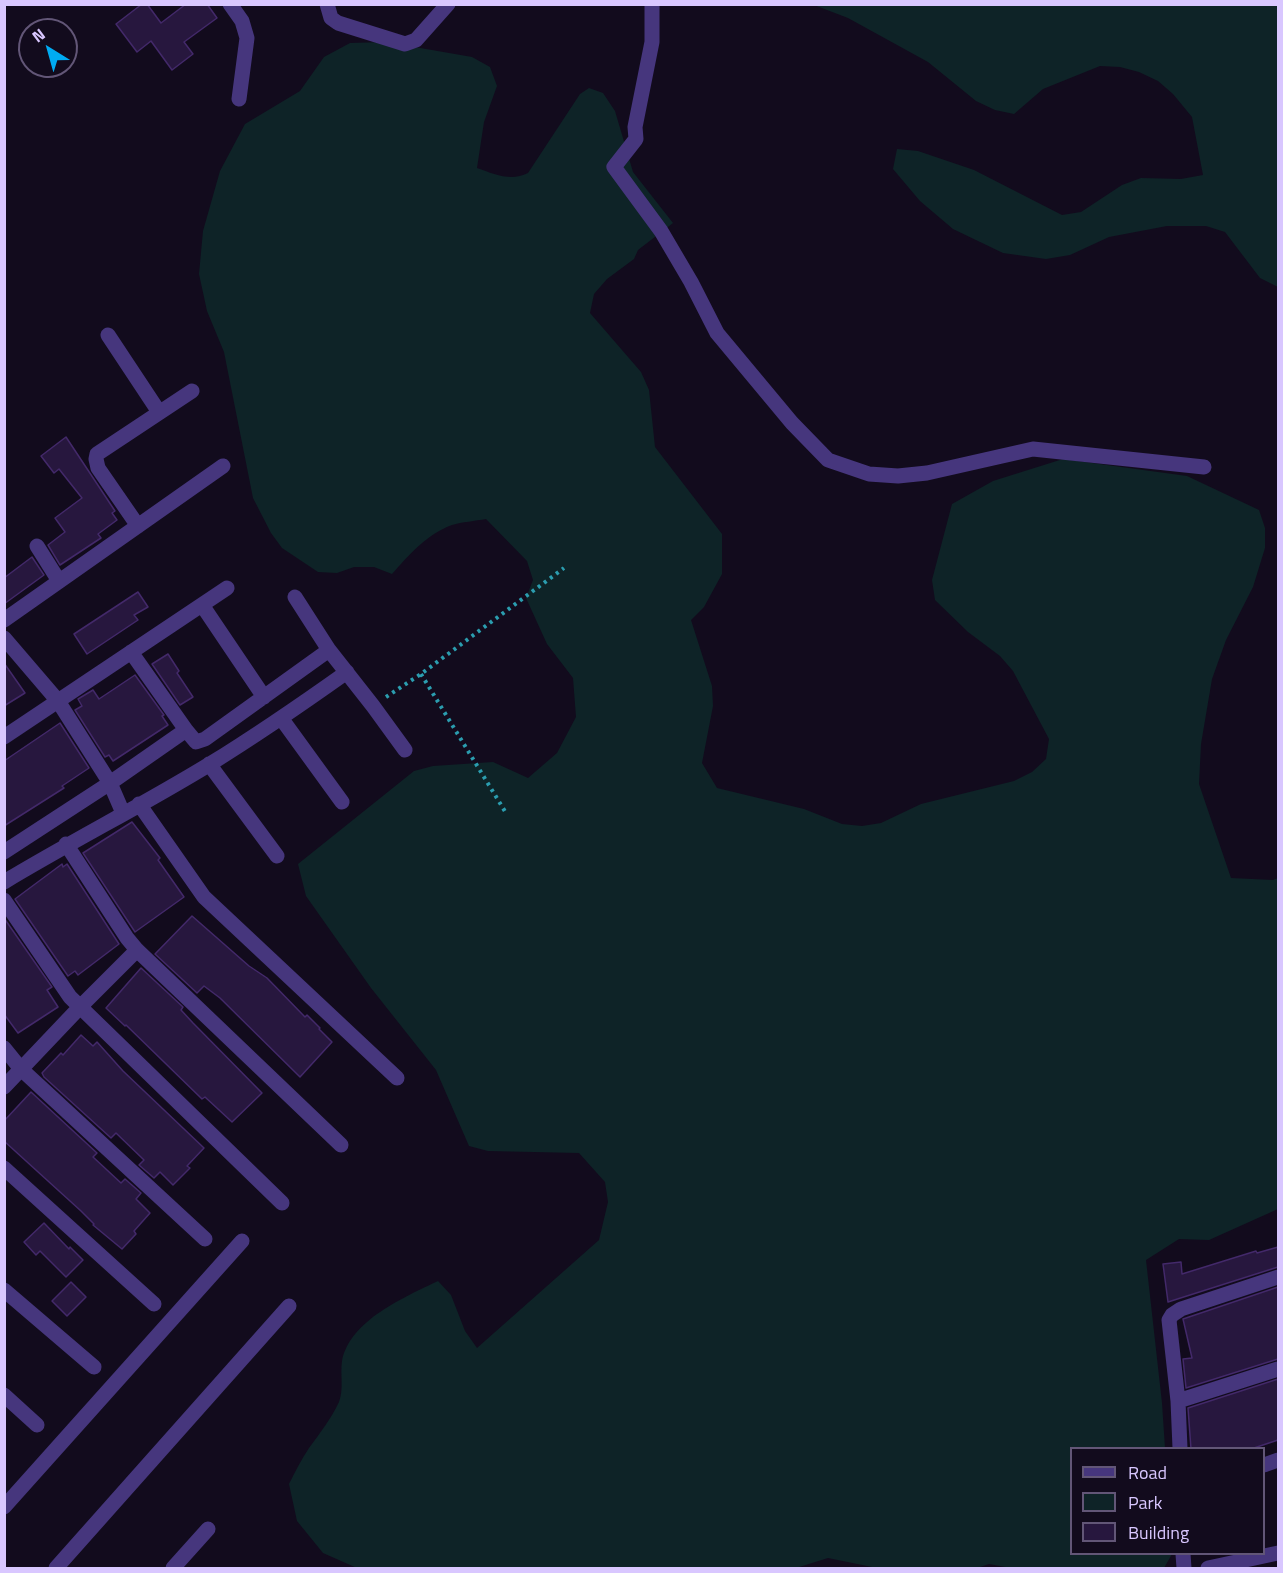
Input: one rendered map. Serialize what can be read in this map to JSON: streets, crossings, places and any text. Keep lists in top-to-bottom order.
{
  "legend": ["Road", "Park", "Building"],
  "north": "top left"
}
